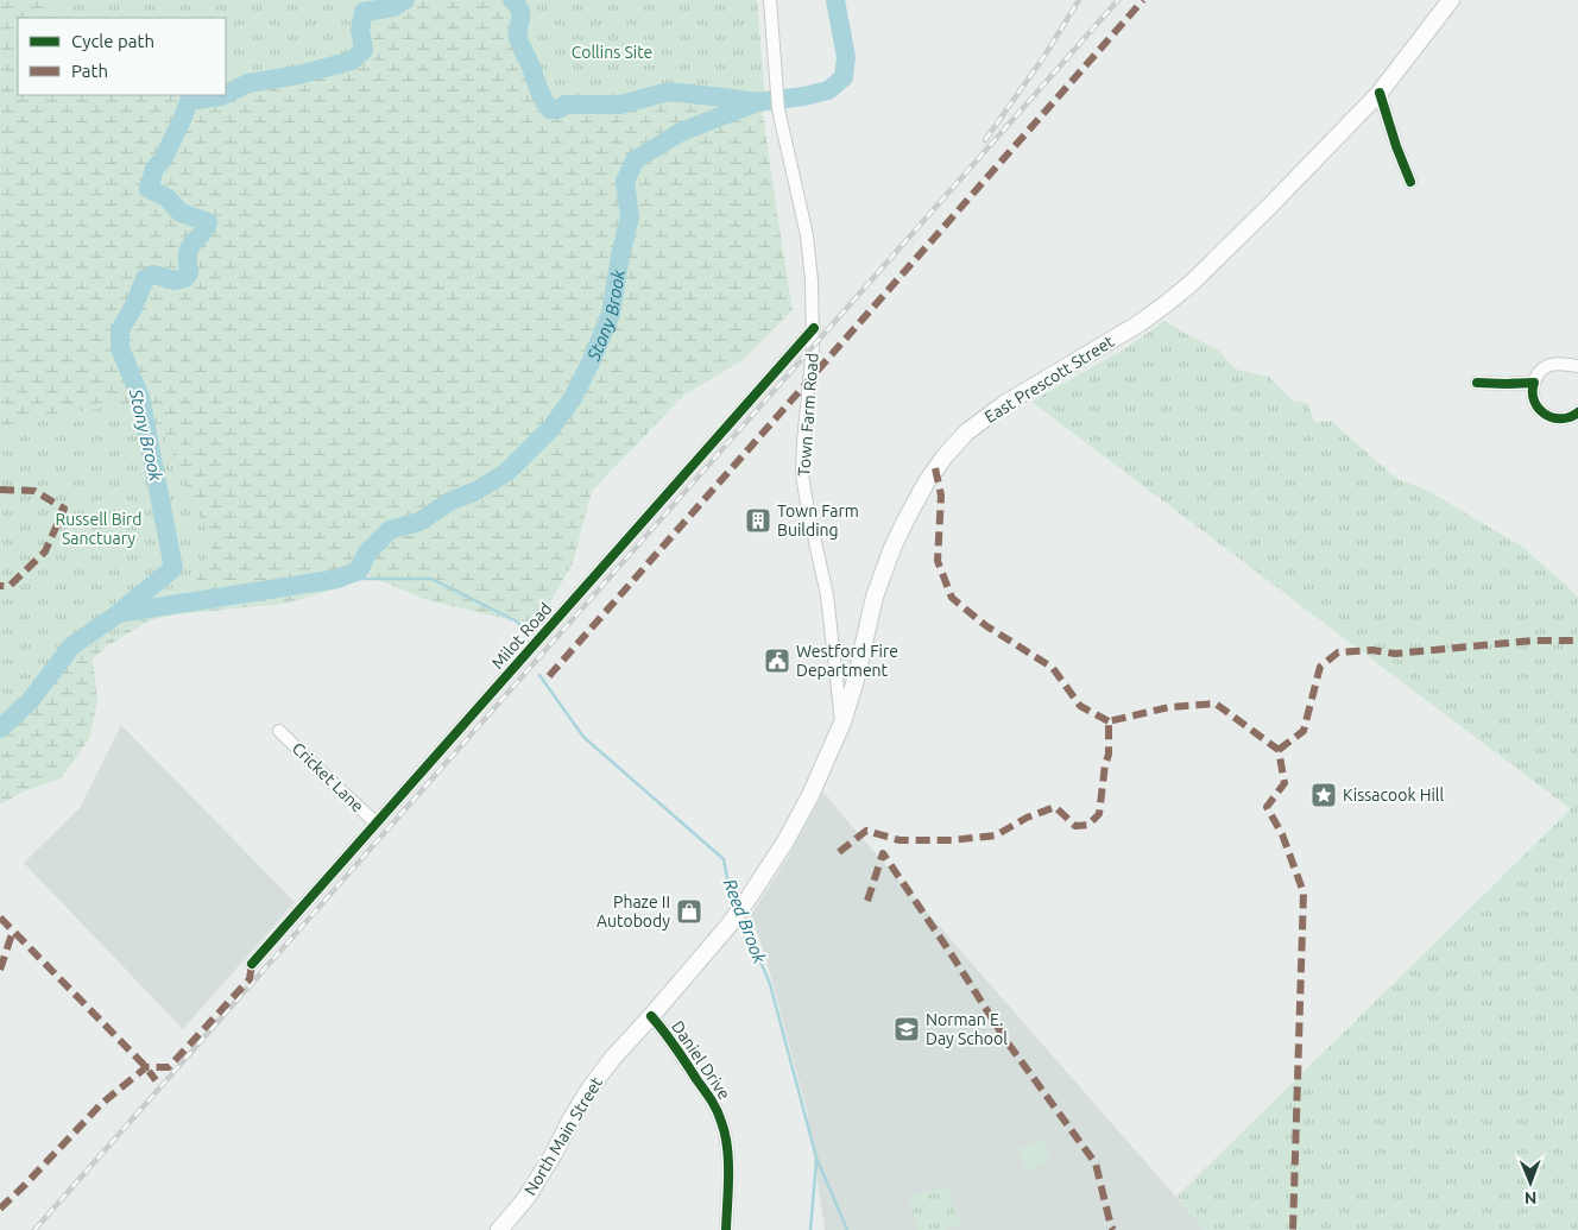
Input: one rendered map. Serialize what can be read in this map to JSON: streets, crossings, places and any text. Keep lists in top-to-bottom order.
{
  "streets": {
    "main road": ["East Prescott Street", "North Main Street"],
    "street": [
      "Town Farm Road",
      "Milot Road",
      "Cricket Lane",
      "Daniel Drive"
    ]
  },
  "crossings": [
    ["East Prescott Street", "Town Farm Road"],
    ["East Prescott Street", "Daniel Drive"],
    ["East Prescott Street", "North Main Street"],
    ["Town Farm Road", "Milot Road"],
    ["Milot Road", "Cricket Lane"],
    ["Daniel Drive", "North Main Street"]
  ],
  "water": ["Stony Brook", "Reed Brook"],
  "parks": ["Collins Site", "Russell Bird Sanctuary"],
  "places": {
    "building": ["Town Farm Building"],
    "public building": ["Westford Fire Department"],
    "place": ["Kissacook Hill"],
    "shop": ["Phaze II Autobody"],
    "school or university": ["Norman E. Day School"]
  },
  "legend": ["Cycle path", "Path"],
  "north": "bottom"
}
